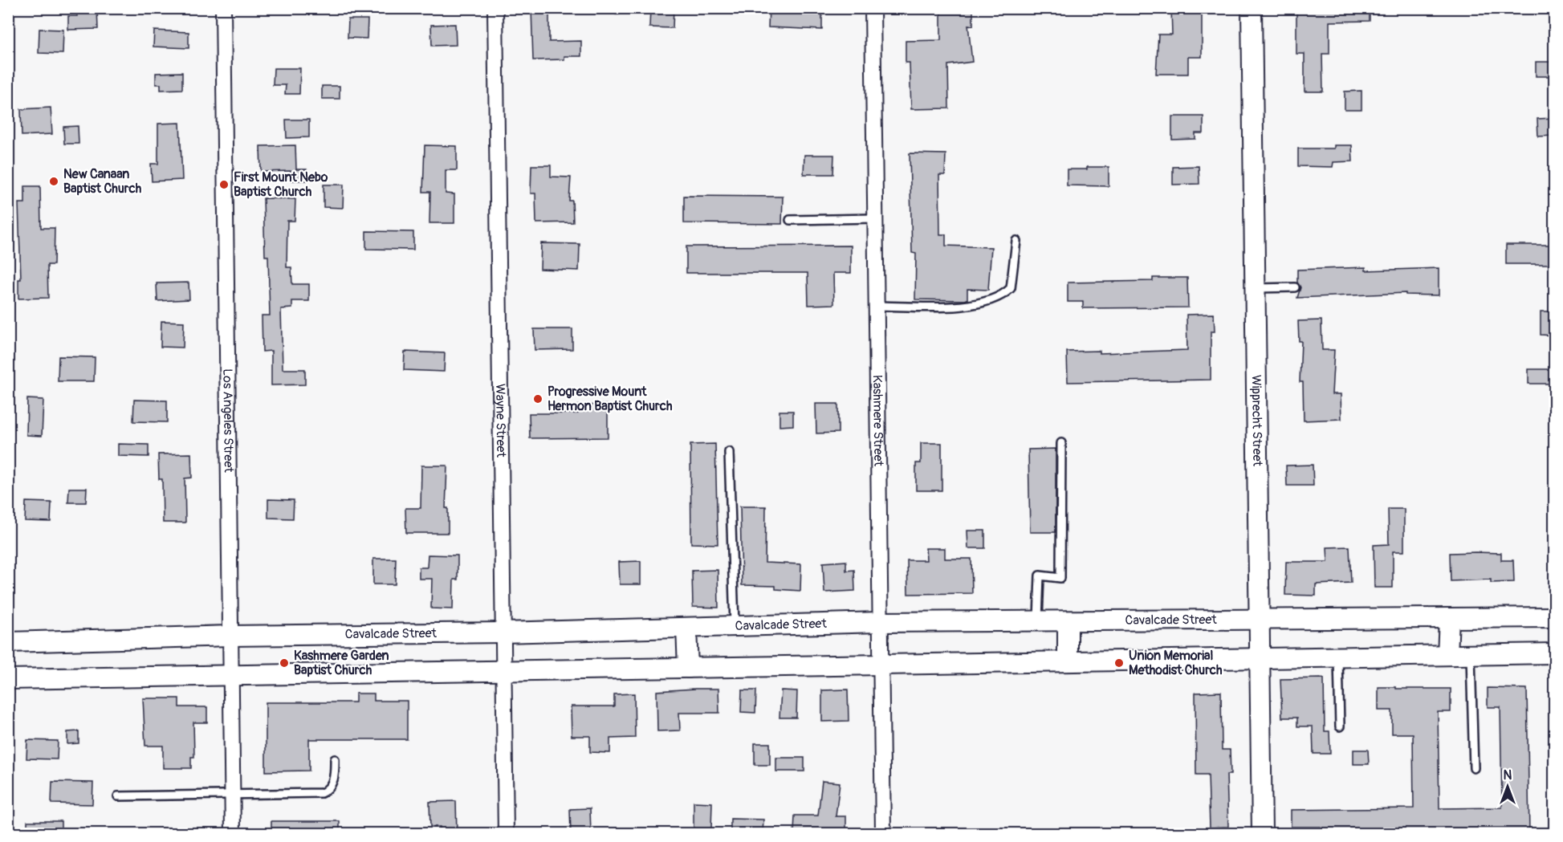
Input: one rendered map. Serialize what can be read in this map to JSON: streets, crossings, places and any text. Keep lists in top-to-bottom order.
{
  "streets": {
    "main road": ["Wipprecht Street", "Cavalcade Street"],
    "street": ["Los Angeles Street", "Wayne Street", "Kashmere Street"]
  },
  "crossings": [
    ["Los Angeles Street", "Cavalcade Street"],
    ["Wayne Street", "Cavalcade Street"],
    ["Kashmere Street", "Cavalcade Street"],
    ["Wipprecht Street", "Cavalcade Street"]
  ],
  "places": [
    "New Canaan Baptist Church",
    "First Mount Nebo Baptist Church",
    "Progressive Mount Hermon Baptist Church",
    "Kashmere Garden Baptist Church",
    "Union Memorial Methodist Church"
  ],
  "north": "top"
}
